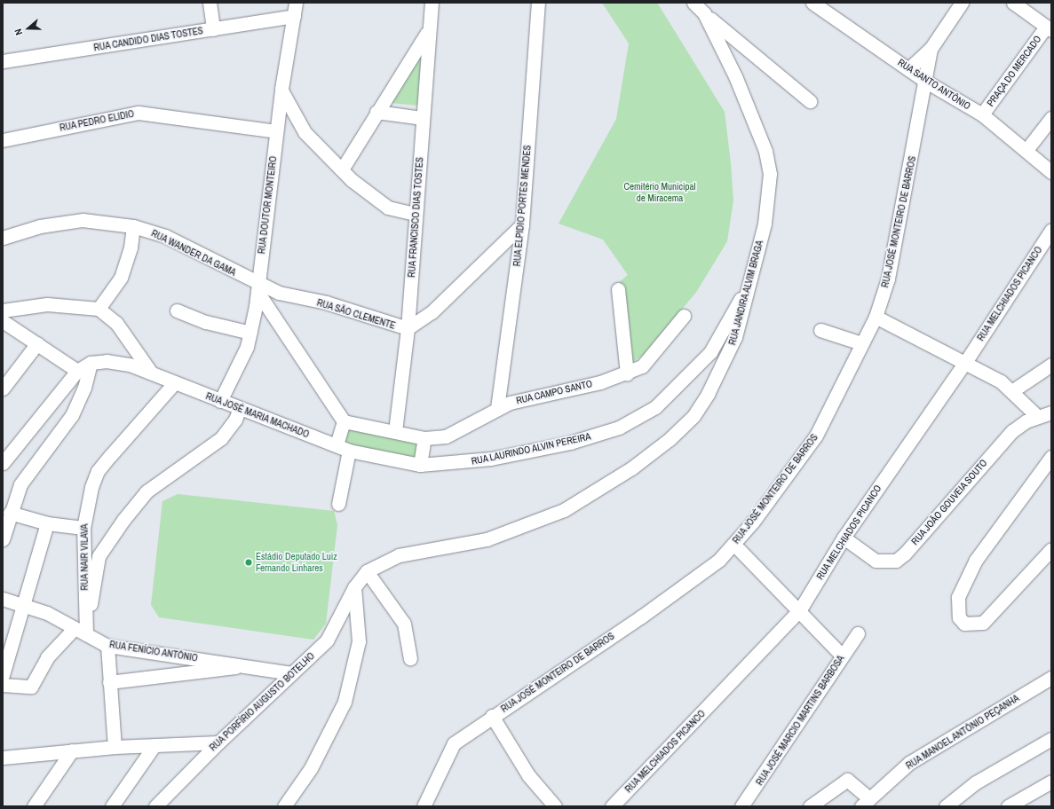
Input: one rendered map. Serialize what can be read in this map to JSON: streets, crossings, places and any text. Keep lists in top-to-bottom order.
{
  "streets": {
    "street": [
      "RUA CANDIDO DIAS TOSTES",
      "PRAÇA DO MERCADO",
      "RUA SANTO ANTÔNIO",
      "RUA PEDRO ELIDIO",
      "RUA DOUTOR MONTEIRO",
      "RUA ELPIDIO PORTES MENDES",
      "RUA FRANCISCO DIAS TOSTES",
      "RUA JOSÉ MONTEIRO DE BARROS",
      "RUA WANDER DA GAMA",
      "RUA JANDIRA ALVIM BRAGA",
      "RUA MELCHIADOS PICANCO",
      "RUA SÃO CLEMENTE",
      "RUA CAMPO SANTO",
      "RUA JOSÉ MARIA MACHADO",
      "RUA LAURINDO ALVIN PEREIRA",
      "RUA JOÃO GOUVEIA SOUTO",
      "RUA NAIR VILAVA",
      "RUA FENÍCIO ANTÔNIO",
      "RUA PORFÍRIO AUGUSTO BOTELHO",
      "RUA JOSÉ MARCIO MARTINS BARBOSA",
      "RUA MANOEL ANTÔNIO PEÇANHA"
    ]
  },
  "crossings": [
    ["RUA CANDIDO DIAS TOSTES", "RUA DOUTOR MONTEIRO"],
    ["PRAÇA DO MERCADO", "RUA SANTO ANTÔNIO"],
    ["RUA SANTO ANTÔNIO", "RUA JOSÉ MONTEIRO DE BARROS"],
    ["RUA PEDRO ELIDIO", "RUA DOUTOR MONTEIRO"],
    ["RUA DOUTOR MONTEIRO", "RUA WANDER DA GAMA"],
    ["RUA DOUTOR MONTEIRO", "RUA SÃO CLEMENTE"],
    ["RUA DOUTOR MONTEIRO", "RUA JOSÉ MARIA MACHADO"],
    ["RUA ELPIDIO PORTES MENDES", "RUA SÃO CLEMENTE"],
    ["RUA ELPIDIO PORTES MENDES", "RUA CAMPO SANTO"],
    ["RUA FRANCISCO DIAS TOSTES", "RUA SÃO CLEMENTE"],
    ["RUA FRANCISCO DIAS TOSTES", "RUA CAMPO SANTO"],
    ["RUA WANDER DA GAMA", "RUA SÃO CLEMENTE"],
    ["RUA JANDIRA ALVIM BRAGA", "RUA LAURINDO ALVIN PEREIRA"],
    ["RUA JANDIRA ALVIM BRAGA", "RUA PORFÍRIO AUGUSTO BOTELHO"],
    ["RUA MELCHIADOS PICANCO", "RUA JOÃO GOUVEIA SOUTO"],
    ["RUA JOSÉ MARIA MACHADO", "RUA LAURINDO ALVIN PEREIRA"],
    ["RUA JOSÉ MARIA MACHADO", "RUA NAIR VILAVA"],
    ["RUA NAIR VILAVA", "RUA FENÍCIO ANTÔNIO"],
    ["RUA FENÍCIO ANTÔNIO", "RUA PORFÍRIO AUGUSTO BOTELHO"]
  ],
  "parks": ["Cemitério Municipal de Miracema"],
  "places": ["Estádio Deputado Luiz Fernando Linhares"],
  "north": "left"
}
